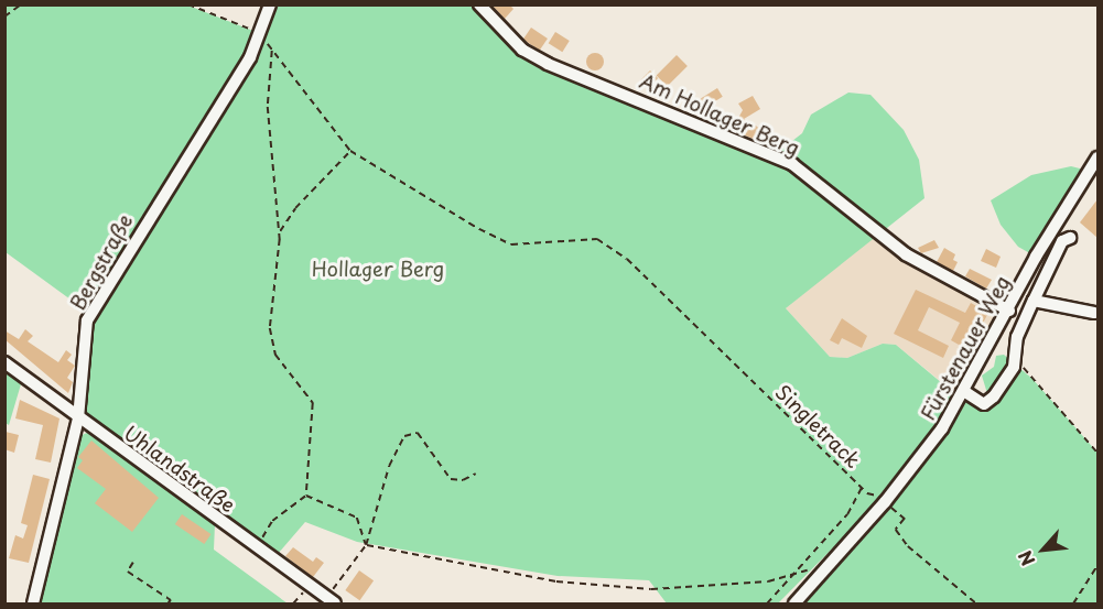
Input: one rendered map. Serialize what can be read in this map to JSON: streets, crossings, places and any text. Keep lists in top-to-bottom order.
{
  "streets": {
    "street": [
      "Am Hollager Berg",
      "Bergstraße",
      "Fürstenauer Weg",
      "Uhlandstraße"
    ],
    "path": ["Singletrack"]
  },
  "crossings": [
    ["Am Hollager Berg", "Fürstenauer Weg"],
    ["Bergstraße", "Uhlandstraße"]
  ],
  "parks": ["Hollager Berg"],
  "north": "bottom left"
}
